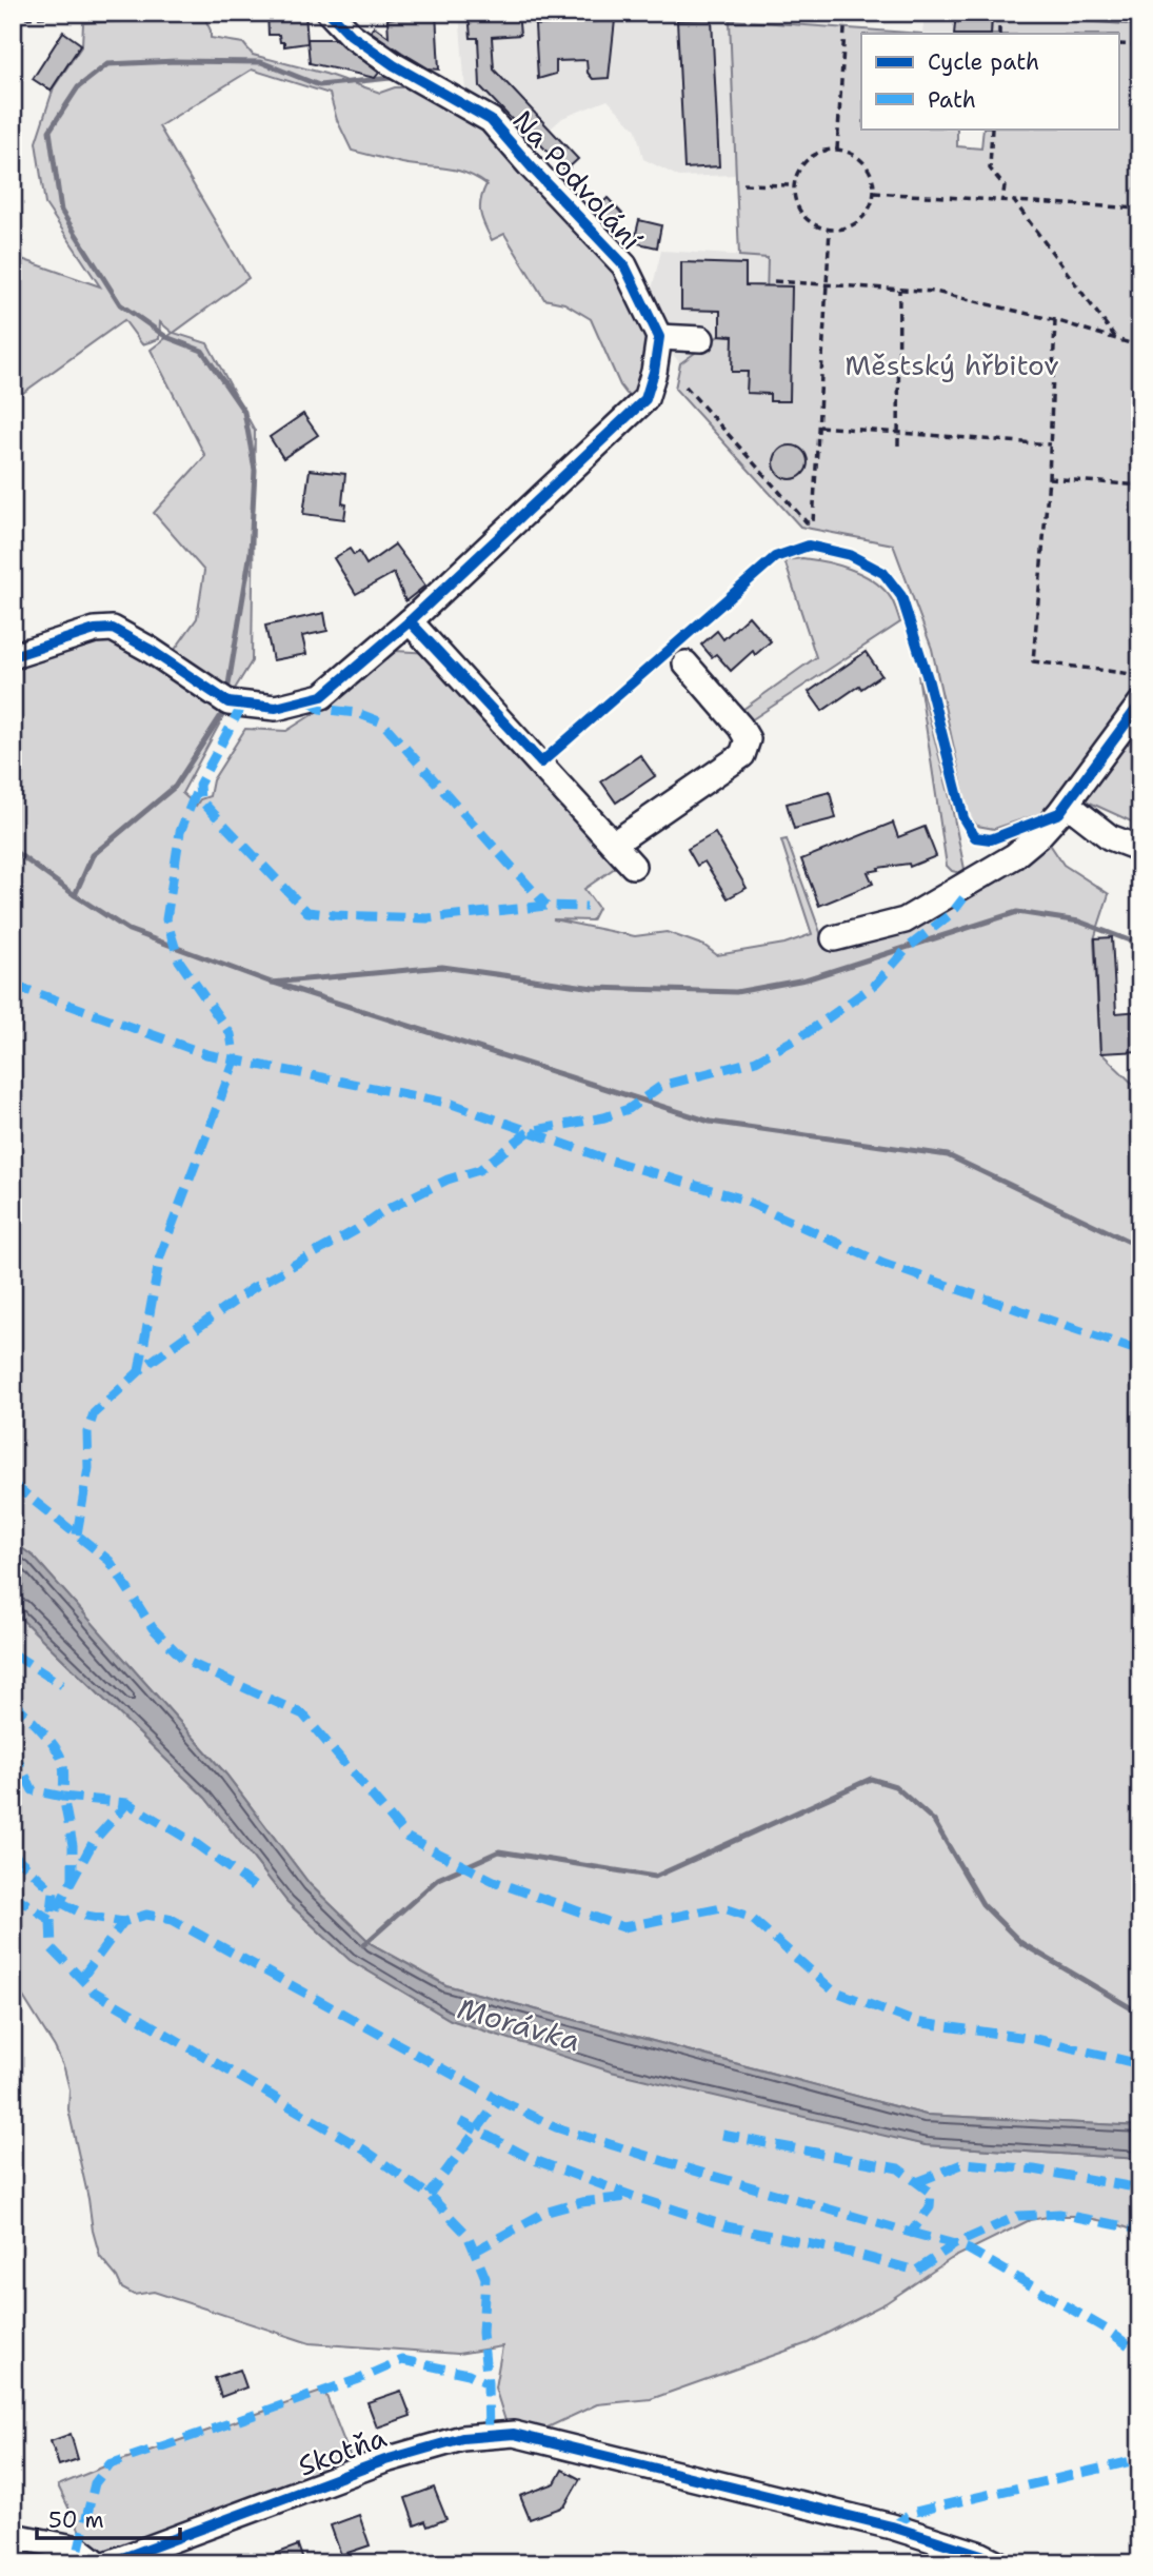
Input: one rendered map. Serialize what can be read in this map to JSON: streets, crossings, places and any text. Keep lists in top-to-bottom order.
{
  "streets": {
    "street": ["Na Podvolání", "Skotňa"]
  },
  "water": ["Morávka"],
  "parks": ["Městský hřbitov"],
  "legend": ["Cycle path", "Path"],
  "scale_bar": "50 m"
}
